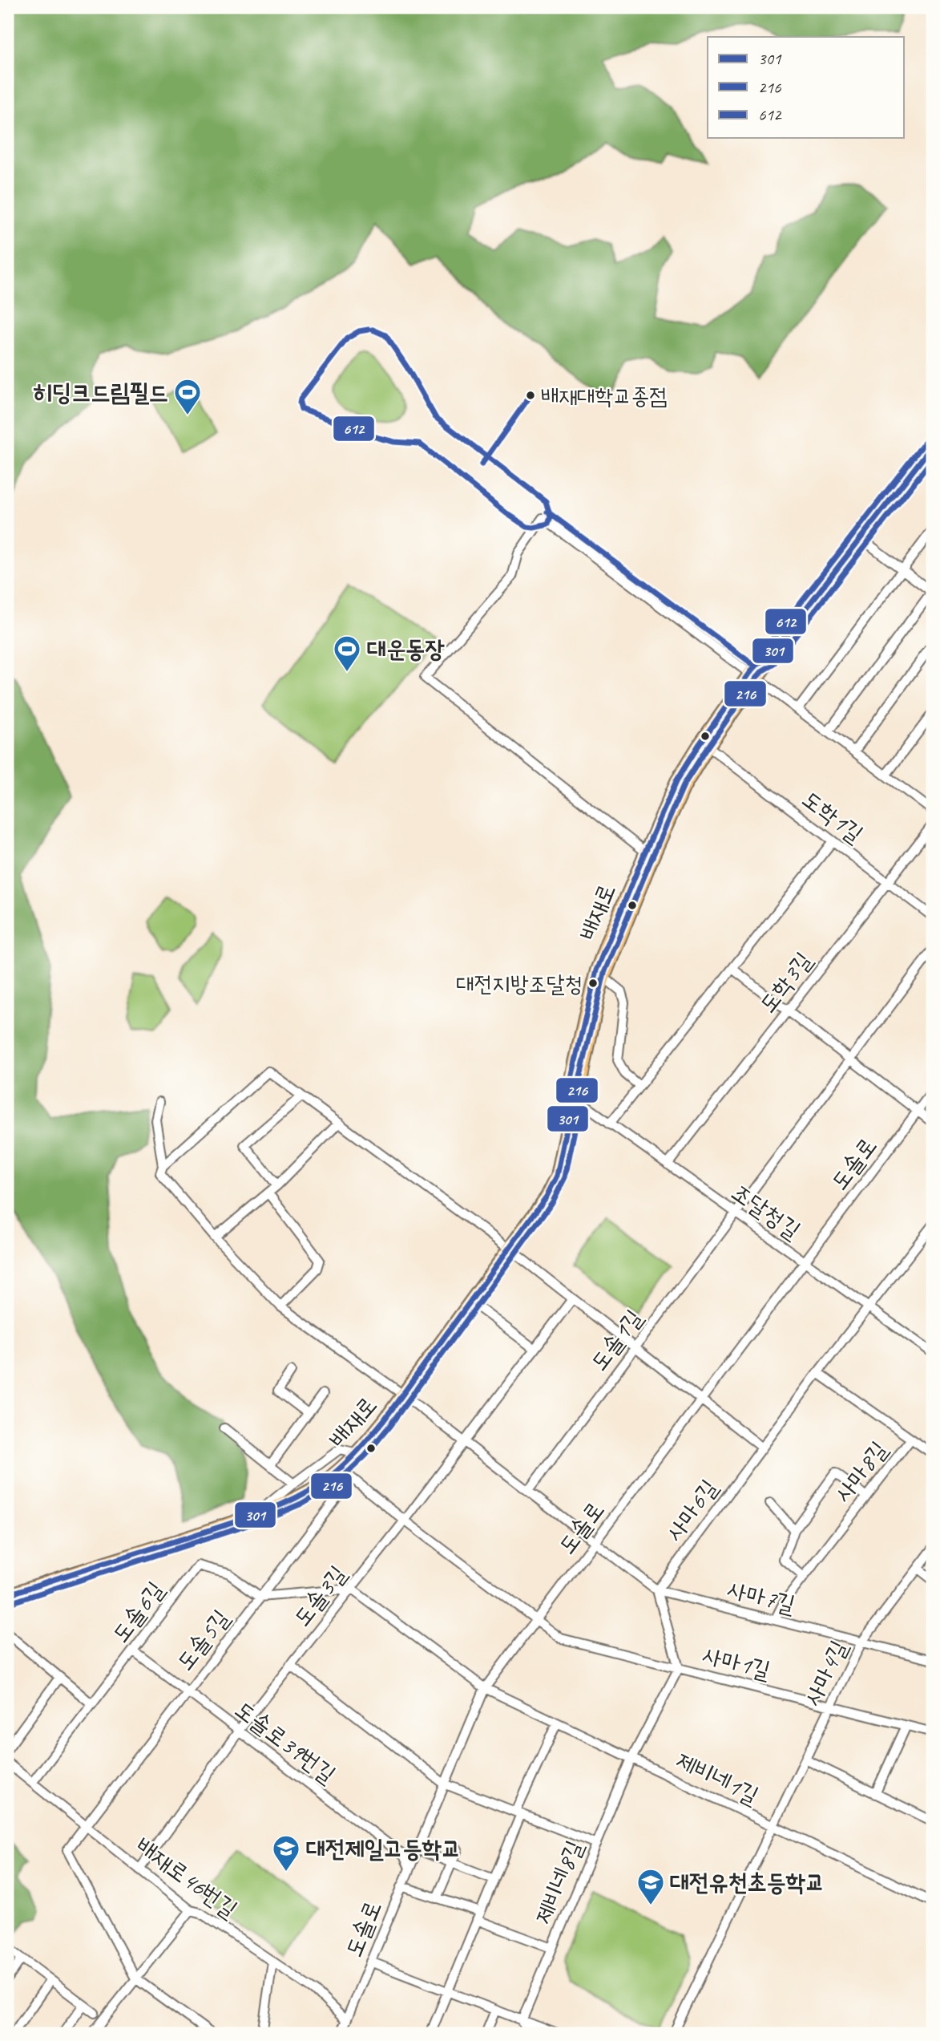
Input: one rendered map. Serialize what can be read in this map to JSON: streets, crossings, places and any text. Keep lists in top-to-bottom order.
{
  "streets": {
    "main road": ["배재로"],
    "street": [
      "도학1길",
      "도학3길",
      "도솔로",
      "조달청길",
      "도솔1길",
      "사마8길",
      "사마6길",
      "도솔3길",
      "사마7길",
      "도솔6길",
      "도솔5길",
      "사마1길",
      "사마4길",
      "도솔로39번길",
      "제비네1길",
      "배재로46번길",
      "제비네8길"
    ]
  },
  "crossings": [
    ["도학1길", "배재로"],
    ["도학1길", "도학3길"],
    ["배재로", "조달청길"],
    ["배재로", "사마7길"],
    ["도학3길", "조달청길"],
    ["도솔로", "조달청길"],
    ["도솔로", "사마7길"],
    ["도솔로", "사마1길"],
    ["도솔로", "도솔로39번길"],
    ["도솔로", "제비네1길"],
    ["도솔로", "배재로46번길"],
    ["조달청길", "도솔1길"],
    ["조달청길", "사마6길"],
    ["도솔1길", "사마7길"],
    ["사마8길", "사마6길"],
    ["사마8길", "사마7길"],
    ["사마6길", "사마7길"],
    ["도솔3길", "사마7길"],
    ["도솔3길", "도솔로39번길"],
    ["도솔3길", "배재로46번길"],
    ["사마7길", "사마4길"],
    ["도솔6길", "도솔5길"],
    ["도솔6길", "도솔로39번길"],
    ["도솔6길", "배재로46번길"],
    ["도솔5길", "도솔로39번길"],
    ["도솔5길", "배재로46번길"],
    ["사마1길", "사마4길"],
    ["사마4길", "제비네1길"],
    ["제비네1길", "제비네8길"]
  ],
  "places": {
    "other": ["배재대학교종점", "대전지방조달청"],
    "sports": ["히딩크드림필드", "대운동장"],
    "school or university": ["대전제일고등학교", "대전유천초등학교"]
  },
  "lines": ["transit line 612", "transit line 301", "transit line 216"],
  "legend": ["301", "216", "612"]
}
